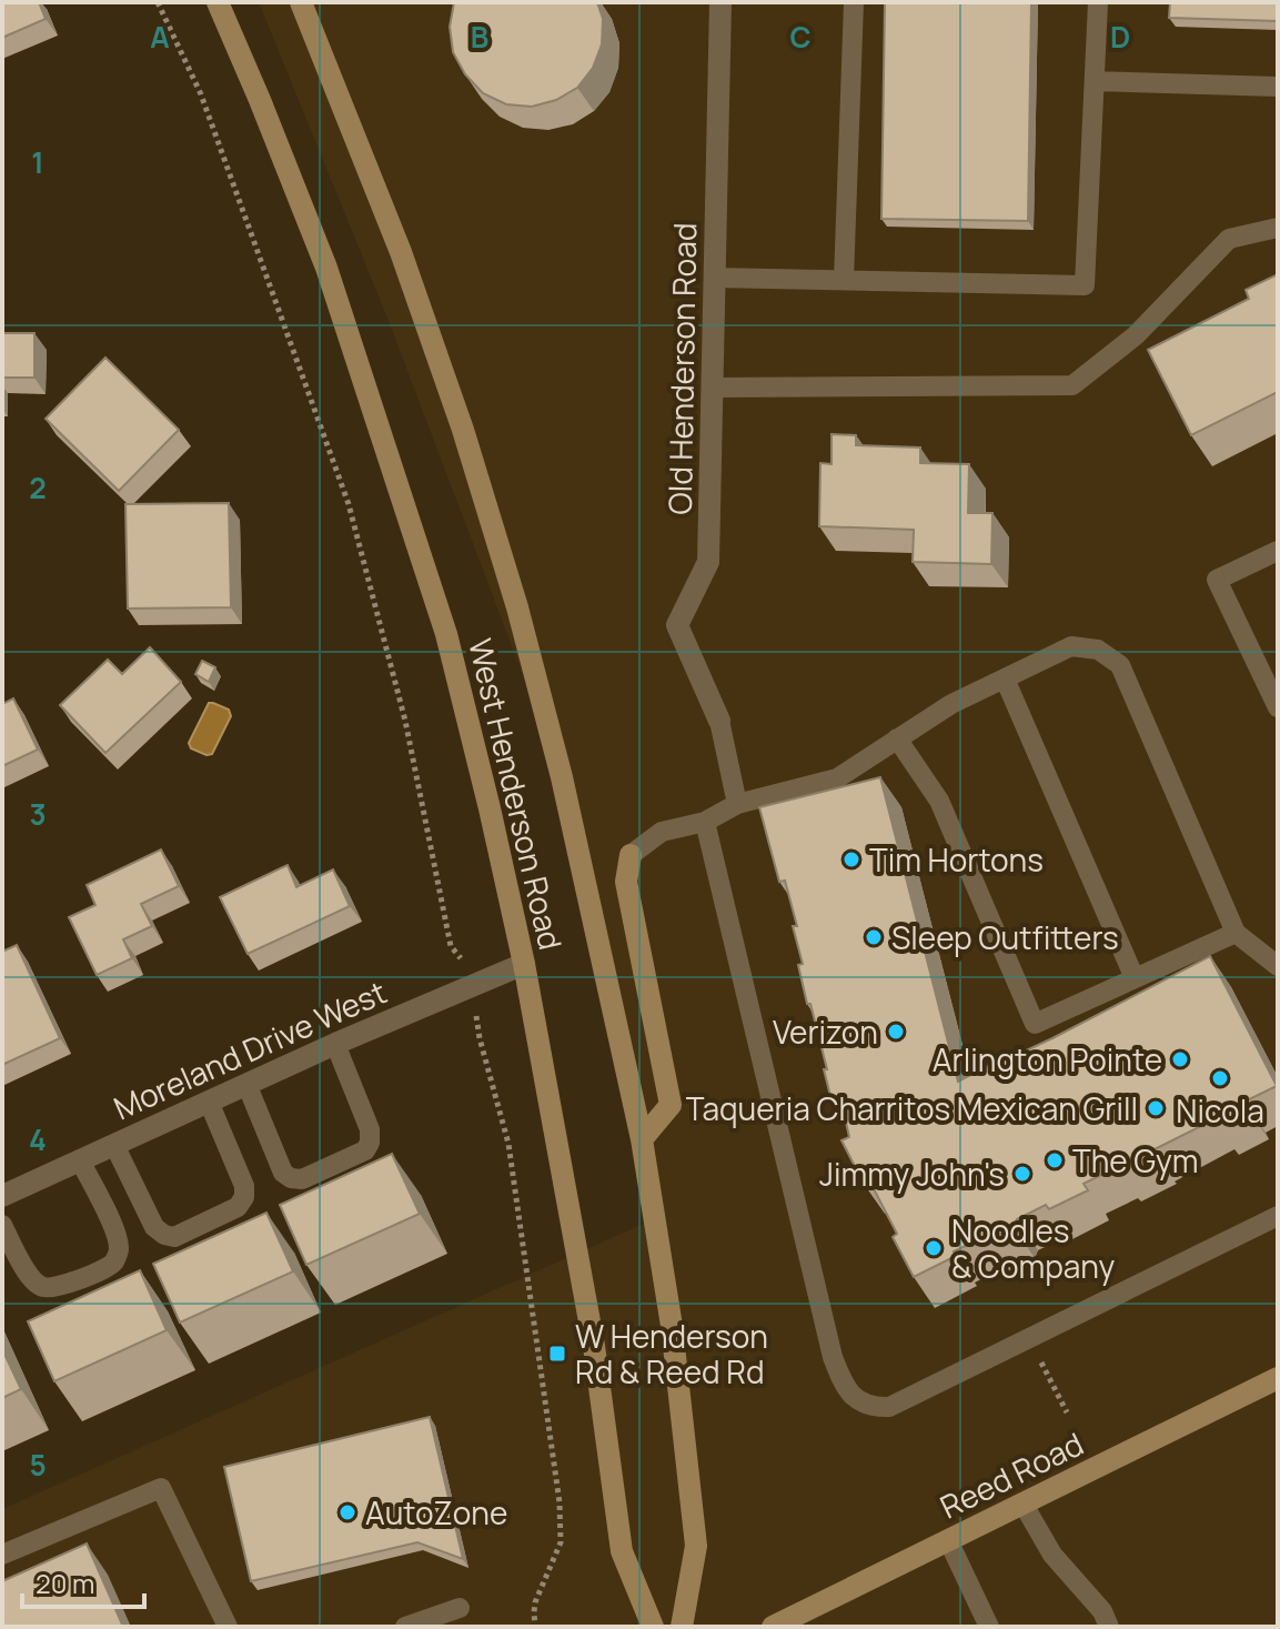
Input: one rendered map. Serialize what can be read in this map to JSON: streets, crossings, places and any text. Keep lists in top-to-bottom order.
{
  "streets": {
    "main road": ["West Henderson Road", "Reed Road"],
    "street": ["Old Henderson Road", "Moreland Drive West"]
  },
  "crossings": [
    ["West Henderson Road", "Moreland Drive West"]
  ],
  "places": {
    "other": [
      "Tim Hortons",
      "Sleep Outfitters",
      "Verizon",
      "Arlington Pointe",
      "Nicola",
      "Taqueria Charritos Mexican Grill",
      "The Gym",
      "Jimmy John's",
      "Noodles & Company",
      "AutoZone"
    ],
    "transit": ["W Henderson Rd & Reed Rd"]
  },
  "scale_bar": "20 m",
  "grid": {
    "columns": [
      "A",
      "B",
      "C",
      "D"
    ],
    "rows": [
      "1",
      "2",
      "3",
      "4",
      "5"
    ]
  }
}
